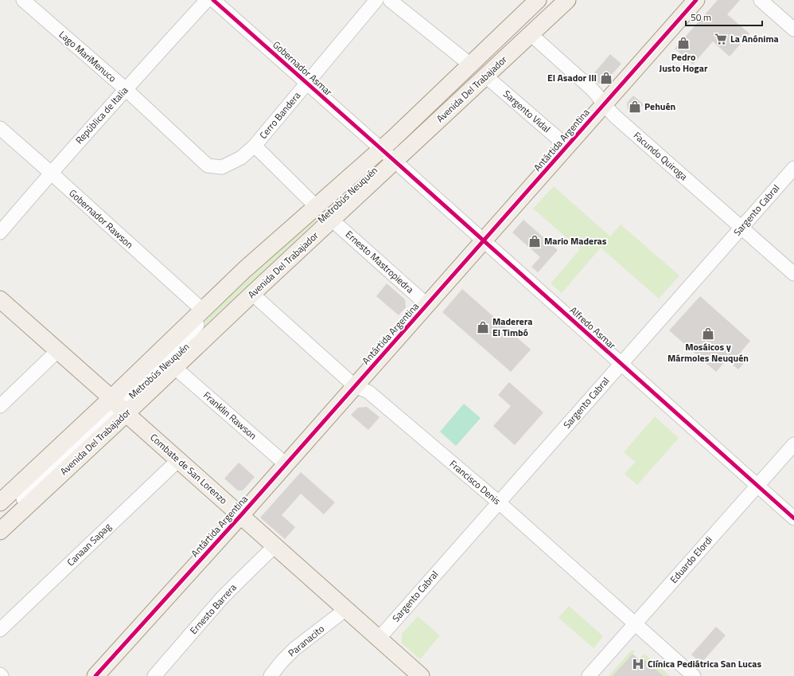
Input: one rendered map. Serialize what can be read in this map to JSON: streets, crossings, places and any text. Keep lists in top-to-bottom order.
{
  "streets": {
    "main road": ["Avenida Del Trabajador", "Antártida Argentina", "Combate de San Lorenzo"],
    "street": [
      "Lago MariMenuco",
      "Gobernador Asmar",
      "Sargento Vidal",
      "República de Italia",
      "Cerro Bandera",
      "Facundo Quiroga",
      "Metrobús Neuquén",
      "Sargento Cabral",
      "Gobernador Rawson",
      "Ernesto Mastropiedra",
      "Alfredo Asmar",
      "Franklin Rawson",
      "Francisco Denis",
      "Canaan Sapag",
      "Eduardo Elordi",
      "Ernesto Barrera",
      "Paranacito"
    ]
  },
  "crossings": [
    ["Lago MariMenuco", "República de Italia"],
    ["Lago MariMenuco", "Cerro Bandera"],
    ["Gobernador Asmar", "Avenida Del Trabajador"],
    ["Gobernador Asmar", "Cerro Bandera"],
    ["Gobernador Asmar", "Metrobús Neuquén"],
    ["Gobernador Asmar", "Alfredo Asmar"],
    ["Avenida Del Trabajador", "Sargento Vidal"],
    ["Avenida Del Trabajador", "Facundo Quiroga"],
    ["Avenida Del Trabajador", "Metrobús Neuquén"],
    ["Avenida Del Trabajador", "Gobernador Rawson"],
    ["Avenida Del Trabajador", "Ernesto Mastropiedra"],
    ["Avenida Del Trabajador", "Alfredo Asmar"],
    ["Avenida Del Trabajador", "Franklin Rawson"],
    ["Avenida Del Trabajador", "Combate de San Lorenzo"],
    ["Avenida Del Trabajador", "Francisco Denis"],
    ["Sargento Vidal", "Antártida Argentina"],
    ["República de Italia", "Gobernador Rawson"],
    ["Antártida Argentina", "Facundo Quiroga"],
    ["Antártida Argentina", "Ernesto Mastropiedra"],
    ["Antártida Argentina", "Alfredo Asmar"],
    ["Antártida Argentina", "Franklin Rawson"],
    ["Antártida Argentina", "Combate de San Lorenzo"],
    ["Antártida Argentina", "Francisco Denis"],
    ["Facundo Quiroga", "Sargento Cabral"],
    ["Metrobús Neuquén", "Alfredo Asmar"],
    ["Metrobús Neuquén", "Combate de San Lorenzo"],
    ["Sargento Cabral", "Alfredo Asmar"],
    ["Sargento Cabral", "Combate de San Lorenzo"],
    ["Sargento Cabral", "Francisco Denis"],
    ["Alfredo Asmar", "Eduardo Elordi"],
    ["Combate de San Lorenzo", "Canaan Sapag"],
    ["Combate de San Lorenzo", "Ernesto Barrera"],
    ["Combate de San Lorenzo", "Paranacito"],
    ["Francisco Denis", "Eduardo Elordi"]
  ],
  "places": {
    "supermarket": ["La Anónima"],
    "shop": [
      "Pedro Justo Hogar",
      "El Asador III",
      "Pehuén",
      "Mario Maderas",
      "Maderera El Timbó",
      "Mosáicos y Mármoles Neuquén"
    ],
    "hospital": ["Clínica Pediátrica San Lucas"]
  },
  "scale_bar": "50 m"
}
